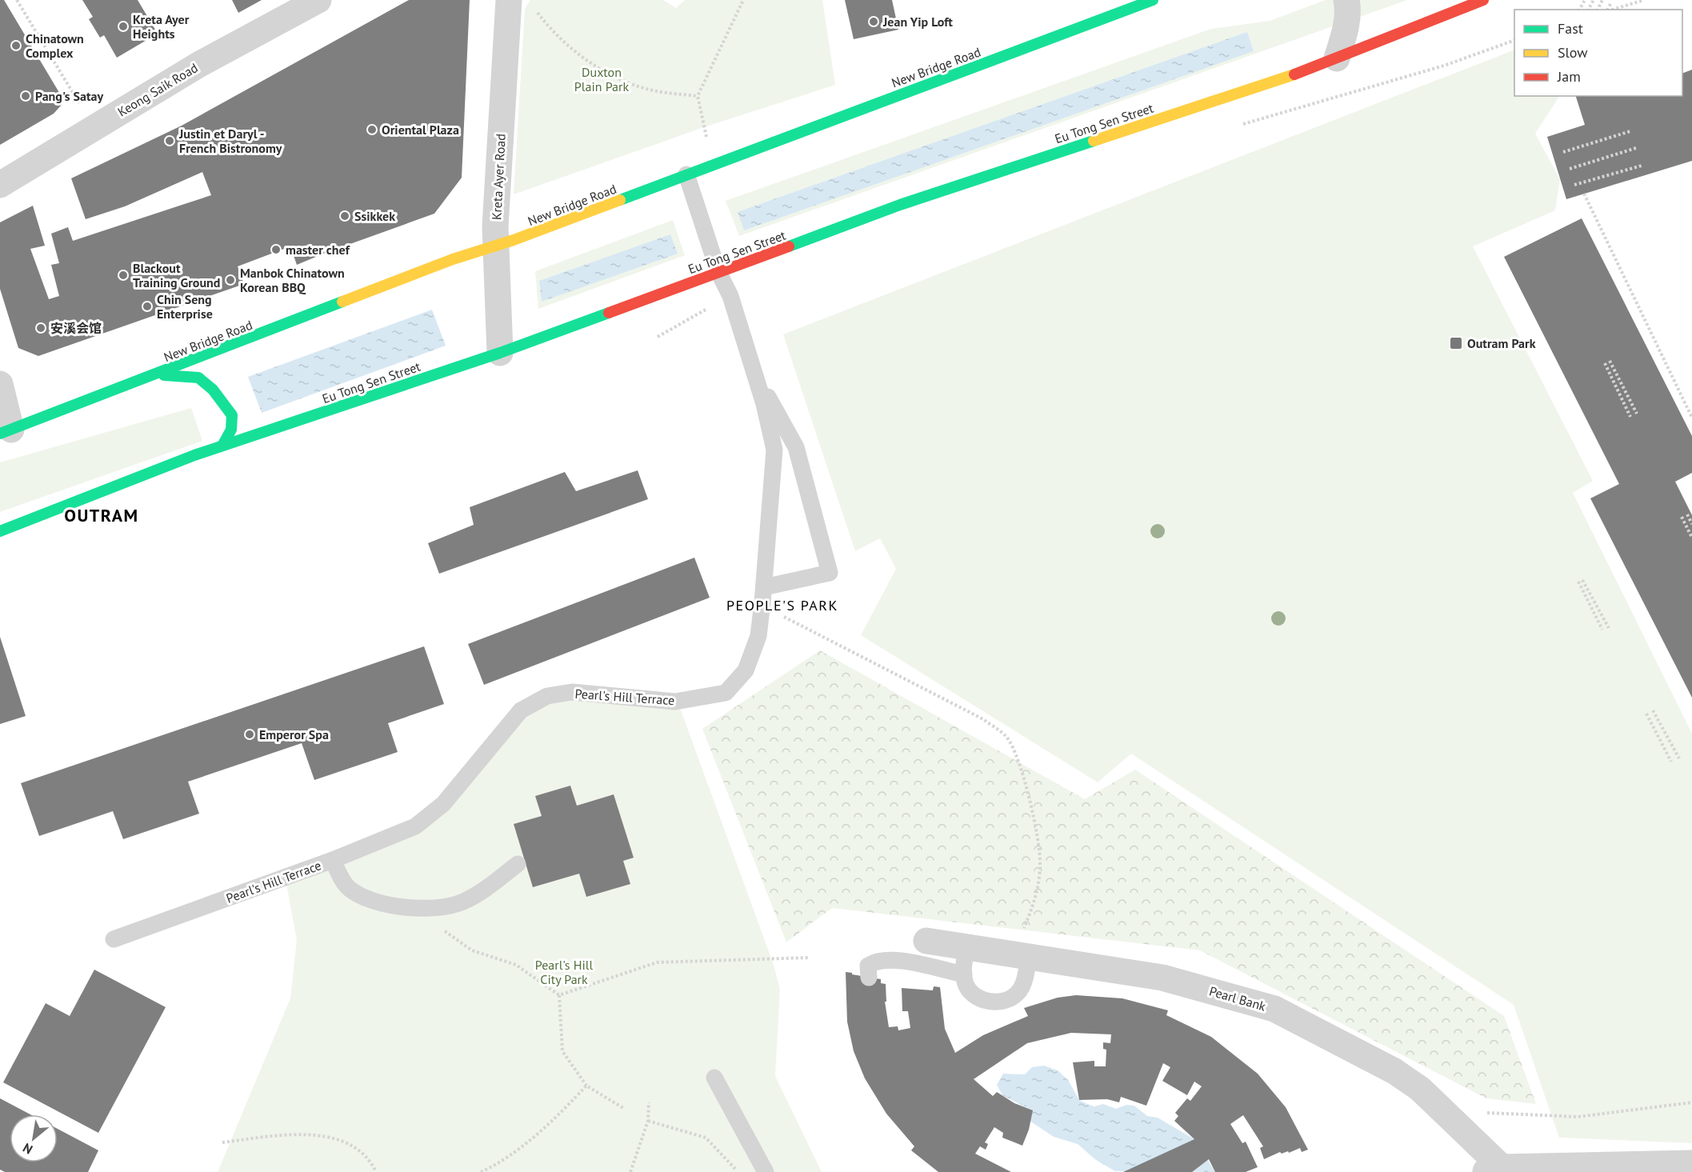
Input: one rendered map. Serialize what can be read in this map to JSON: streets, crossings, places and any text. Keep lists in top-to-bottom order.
{
  "streets": {
    "main road": ["New Bridge Road", "Eu Tong Sen Street"],
    "street": ["Keong Saik Road", "Kreta Ayer Road", "Pearl Bank"],
    "lane": ["Pearl's Hill Terrace"]
  },
  "crossings": [
    ["New Bridge Road", "Kreta Ayer Road"],
    ["New Bridge Road", "Pearl's Hill Terrace"],
    ["Eu Tong Sen Street", "Kreta Ayer Road"],
    ["Eu Tong Sen Street", "Pearl's Hill Terrace"]
  ],
  "districts": ["OUTRAM", "PEOPLE'S PARK"],
  "parks": ["Duxton Plain Park", "Pearl's Hill City Park"],
  "places": {
    "other": [
      "Jean Yip Loft",
      "Kreta Ayer Heights",
      "Chinatown Complex",
      "Pang's Satay",
      "Oriental Plaza",
      "Justin et Daryl - French Bistronomy",
      "Ssikkek",
      "master chef",
      "Blackout Training Ground",
      "Manbok Chinatown Korean BBQ",
      "Chin Seng Enterprise",
      "安溪会馆",
      "Emperor Spa"
    ],
    "transit": ["Outram Park"]
  },
  "legend": ["Fast", "Slow", "Jam"],
  "north": "bottom left"
}
